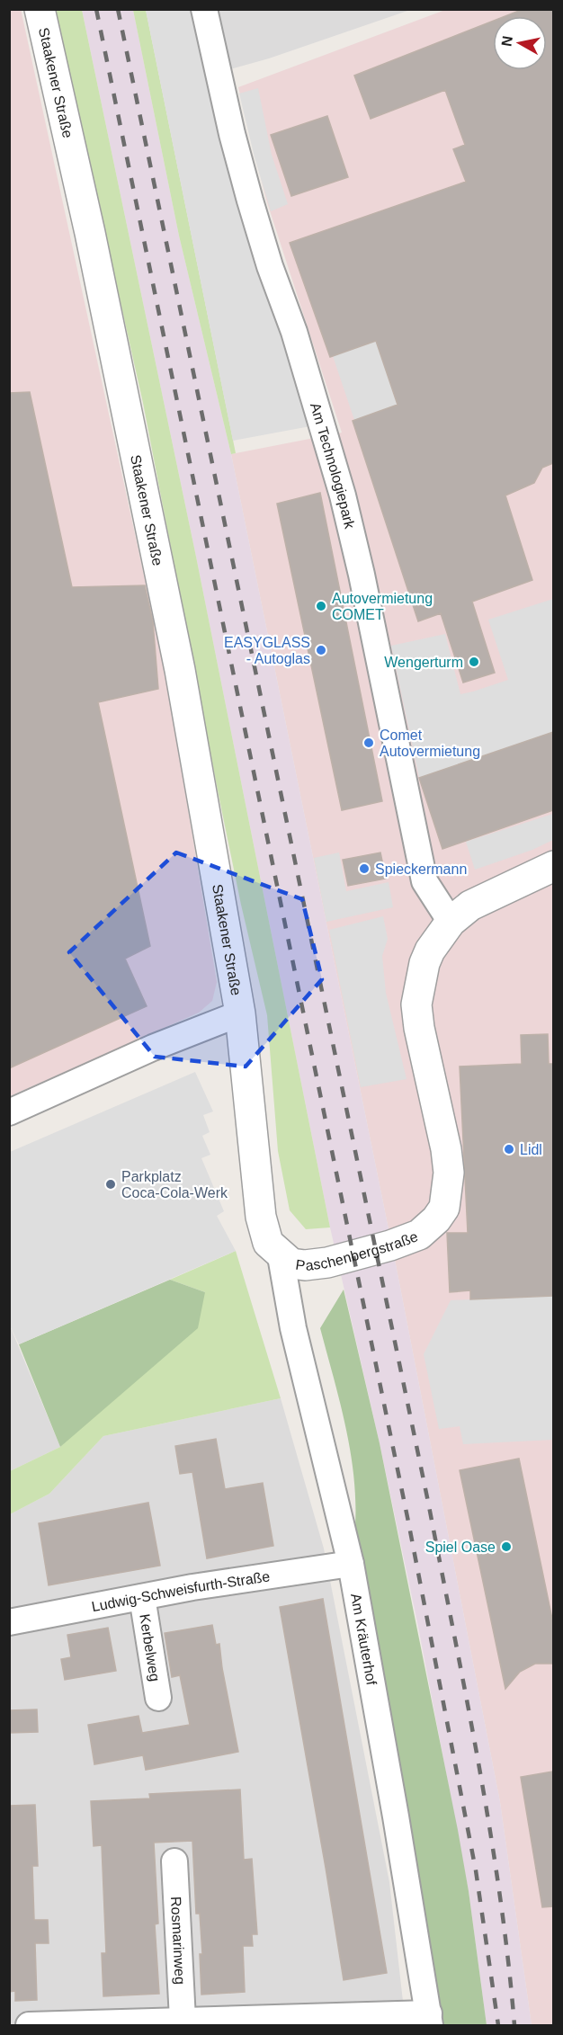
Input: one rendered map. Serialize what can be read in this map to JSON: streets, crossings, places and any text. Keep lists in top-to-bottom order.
{
  "streets": {
    "street": [
      "Staakener Straße",
      "Am Technologiepark",
      "Paschenbergstraße",
      "Ludwig-Schweisfurth-Straße",
      "Am Kräuterhof",
      "Kerbelweg",
      "Rosmarinweg"
    ]
  },
  "crossings": [
    ["Staakener Straße", "Paschenbergstraße"],
    ["Am Technologiepark", "Paschenbergstraße"],
    ["Paschenbergstraße", "Am Kräuterhof"],
    ["Ludwig-Schweisfurth-Straße", "Am Kräuterhof"],
    ["Ludwig-Schweisfurth-Straße", "Kerbelweg"]
  ],
  "places": [
    "Autovermietung COMET",
    "EASYGLASS - Autoglas",
    "Wengerturm",
    "Comet Autovermietung",
    "Spieckermann",
    "Lidl",
    "Parkplatz Coca-Cola-Werk",
    "Spiel Oase"
  ],
  "north": "left"
}
